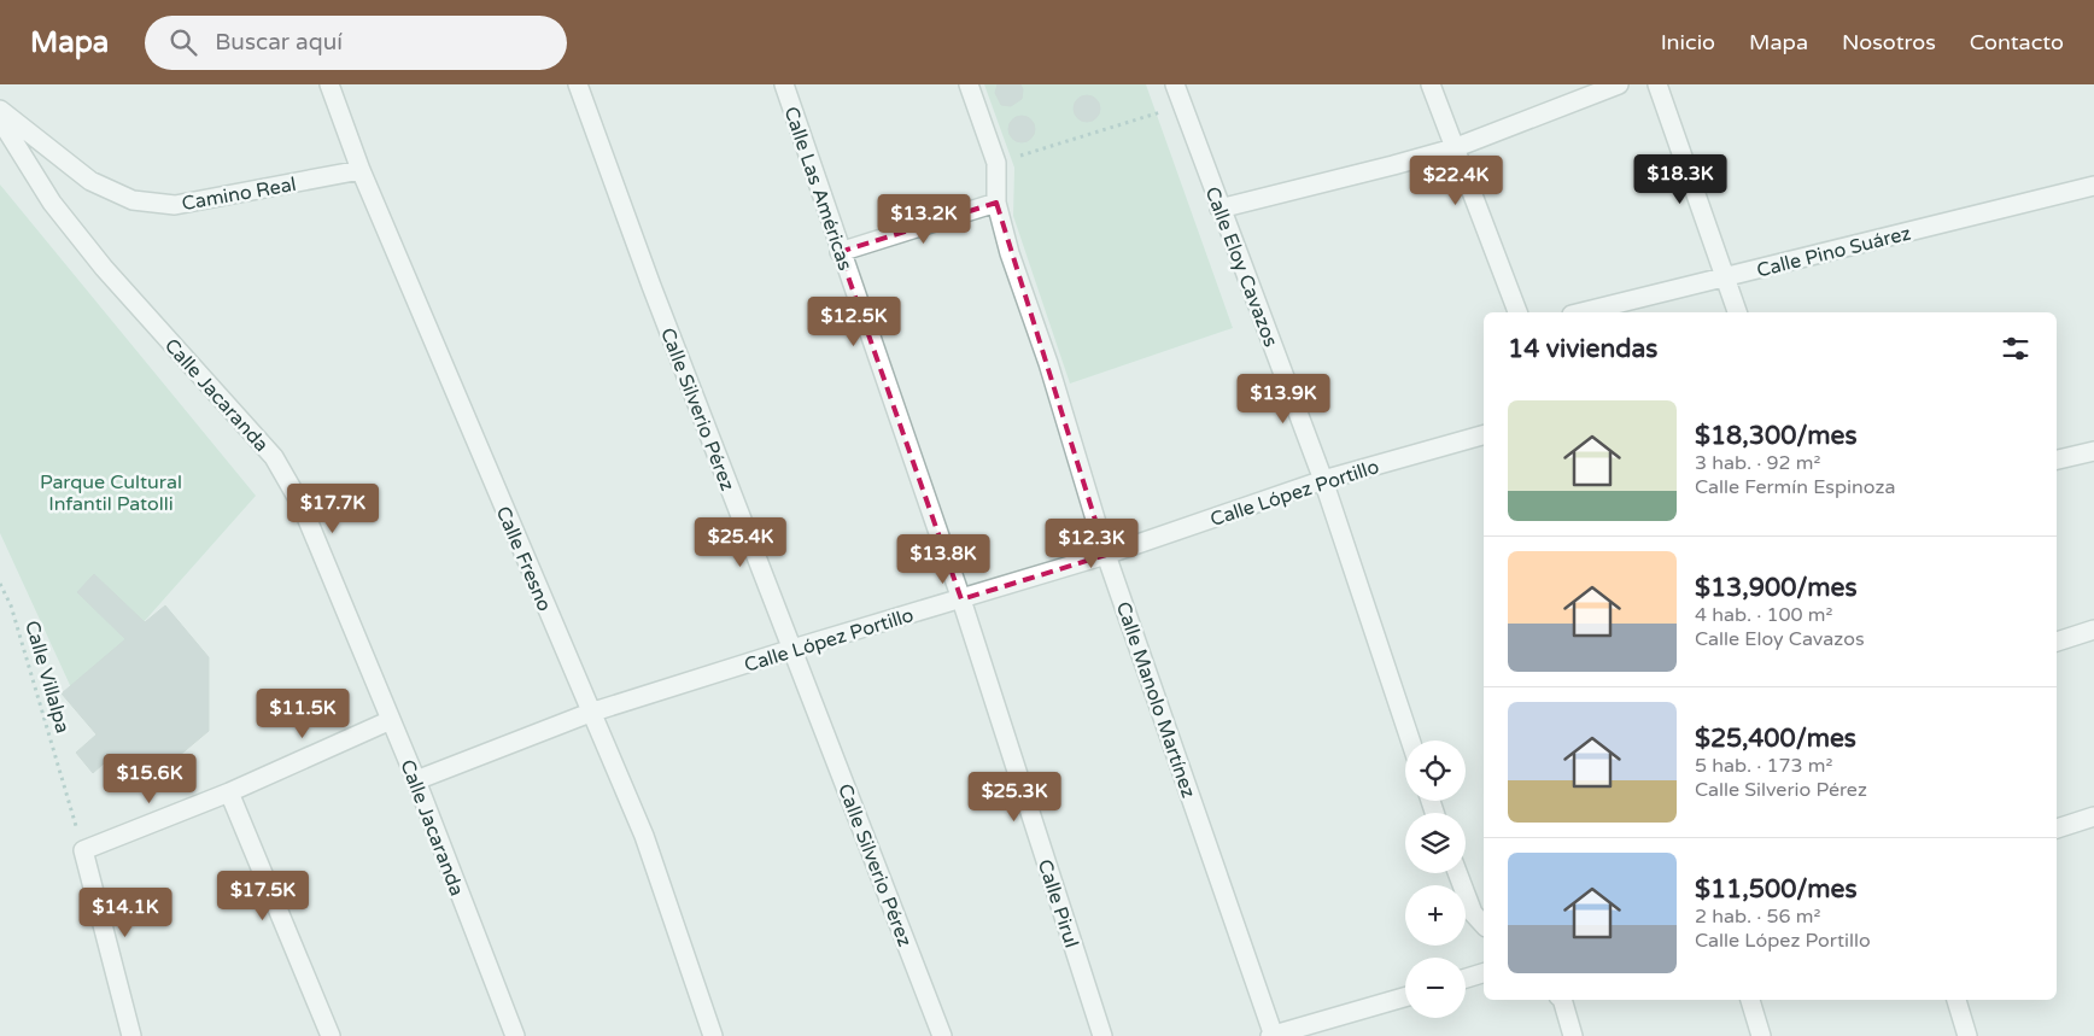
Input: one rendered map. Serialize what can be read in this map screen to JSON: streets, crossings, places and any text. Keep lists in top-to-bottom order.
{
  "streets": {
    "street": [
      "Calle Las Américas",
      "Camino Real",
      "Calle Pino Suárez",
      "Calle Eloy Cavazos",
      "Calle Jacaranda",
      "Calle Silverio Pérez",
      "Calle López Portillo",
      "Calle Fresno",
      "Calle Manolo Martínez",
      "Calle Pirul"
    ],
    "path": ["Calle Villalpa"]
  },
  "crossings": [
    ["Calle Las Américas", "Calle López Portillo"],
    ["Calle Las Américas", "Calle Pirul"],
    ["Camino Real", "Calle Fresno"],
    ["Calle Eloy Cavazos", "Calle López Portillo"],
    ["Calle Jacaranda", "Calle López Portillo"],
    ["Calle Silverio Pérez", "Calle López Portillo"],
    ["Calle López Portillo", "Calle Fresno"],
    ["Calle López Portillo", "Calle Manolo Martínez"],
    ["Calle López Portillo", "Calle Pirul"]
  ],
  "parks": ["Parque Cultural Infantil Patolli"],
  "page": {
    "header": "Mapa",
    "search": "Buscar aquí",
    "nav": [
      "Inicio",
      "Mapa",
      "Nosotros",
      "Contacto"
    ],
    "price": [
      "$18.3K",
      "$22.4K",
      "$13.2K",
      "$12.5K",
      "$13.9K",
      "$17.7K",
      "$25.4K",
      "$12.3K",
      "$13.8K",
      "$11.5K",
      "$15.6K",
      "$25.3K",
      "$17.5K",
      "$14.1K"
    ],
    "heading": "14 viviendas",
    "list": [
      {
        "name": "$18,300/mes",
        "note": "3 hab. · 92 m² · Calle Fermín Espinoza"
      },
      {
        "name": "$13,900/mes",
        "note": "4 hab. · 100 m² · Calle Eloy Cavazos"
      },
      {
        "name": "$25,400/mes",
        "note": "5 hab. · 173 m² · Calle Silverio Pérez"
      },
      {
        "name": "$11,500/mes",
        "note": "2 hab. · 56 m² · Calle López Portillo"
      }
    ],
    "map_buttons": ["+", "−"]
  }
}
